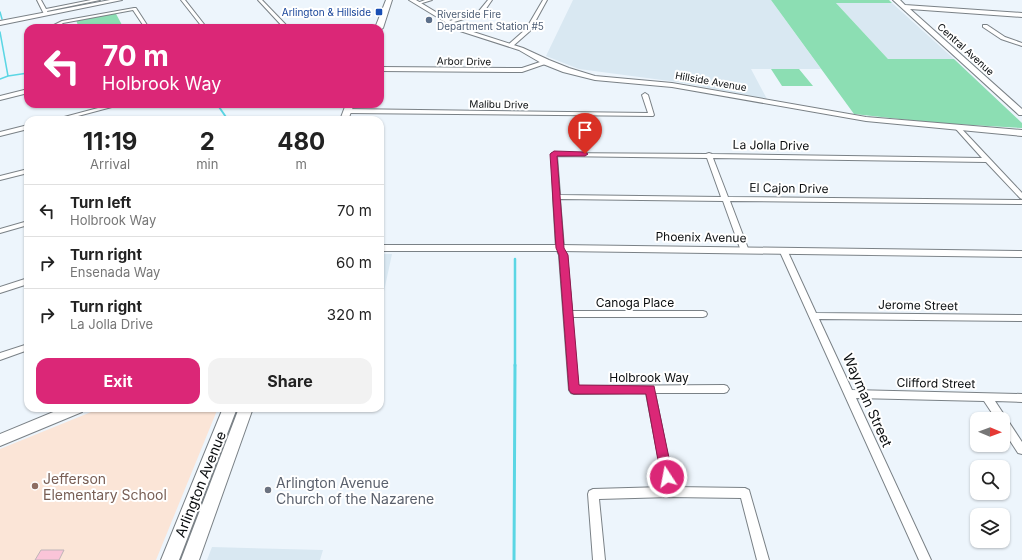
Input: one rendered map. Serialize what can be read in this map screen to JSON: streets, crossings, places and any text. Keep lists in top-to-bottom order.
{
  "streets": {
    "main road": ["Arlington Avenue"],
    "street": [
      "Central Avenue",
      "Arbor Drive",
      "Hillside Avenue",
      "Malibu Drive",
      "La Jolla Drive",
      "El Cajon Drive",
      "Phoenix Avenue",
      "Canoga Place",
      "Jerome Street",
      "Holbrook Way",
      "Clifford Street",
      "Wayman Street"
    ]
  },
  "crossings": [
    ["Arbor Drive", "Hillside Avenue"],
    ["La Jolla Drive", "El Cajon Drive"],
    ["Phoenix Avenue", "Wayman Street"],
    ["Canoga Place", "Holbrook Way"],
    ["Jerome Street", "Wayman Street"],
    ["Clifford Street", "Wayman Street"]
  ],
  "places": {
    "transit": ["Arlington & Hillside"],
    "other": ["Riverside Fire Department Station #5", "Jefferson Elementary School", "Arlington Avenue Church of the Nazarene"]
  },
  "north": "right",
  "page": {
    "turn": ["70 m", "Holbrook Way"],
    "eta": [
      "11:19",
      "Arrival",
      "2",
      "min",
      "480",
      "m"
    ],
    "list": [
      {
        "name": "Turn left",
        "note": "Holbrook Way",
        "value": "70 m"
      },
      {
        "name": "Turn right",
        "note": "Ensenada Way",
        "value": "60 m"
      },
      {
        "name": "Turn right",
        "note": "La Jolla Drive",
        "value": "320 m"
      }
    ],
    "buttons": ["Exit", "Share"]
  }
}
